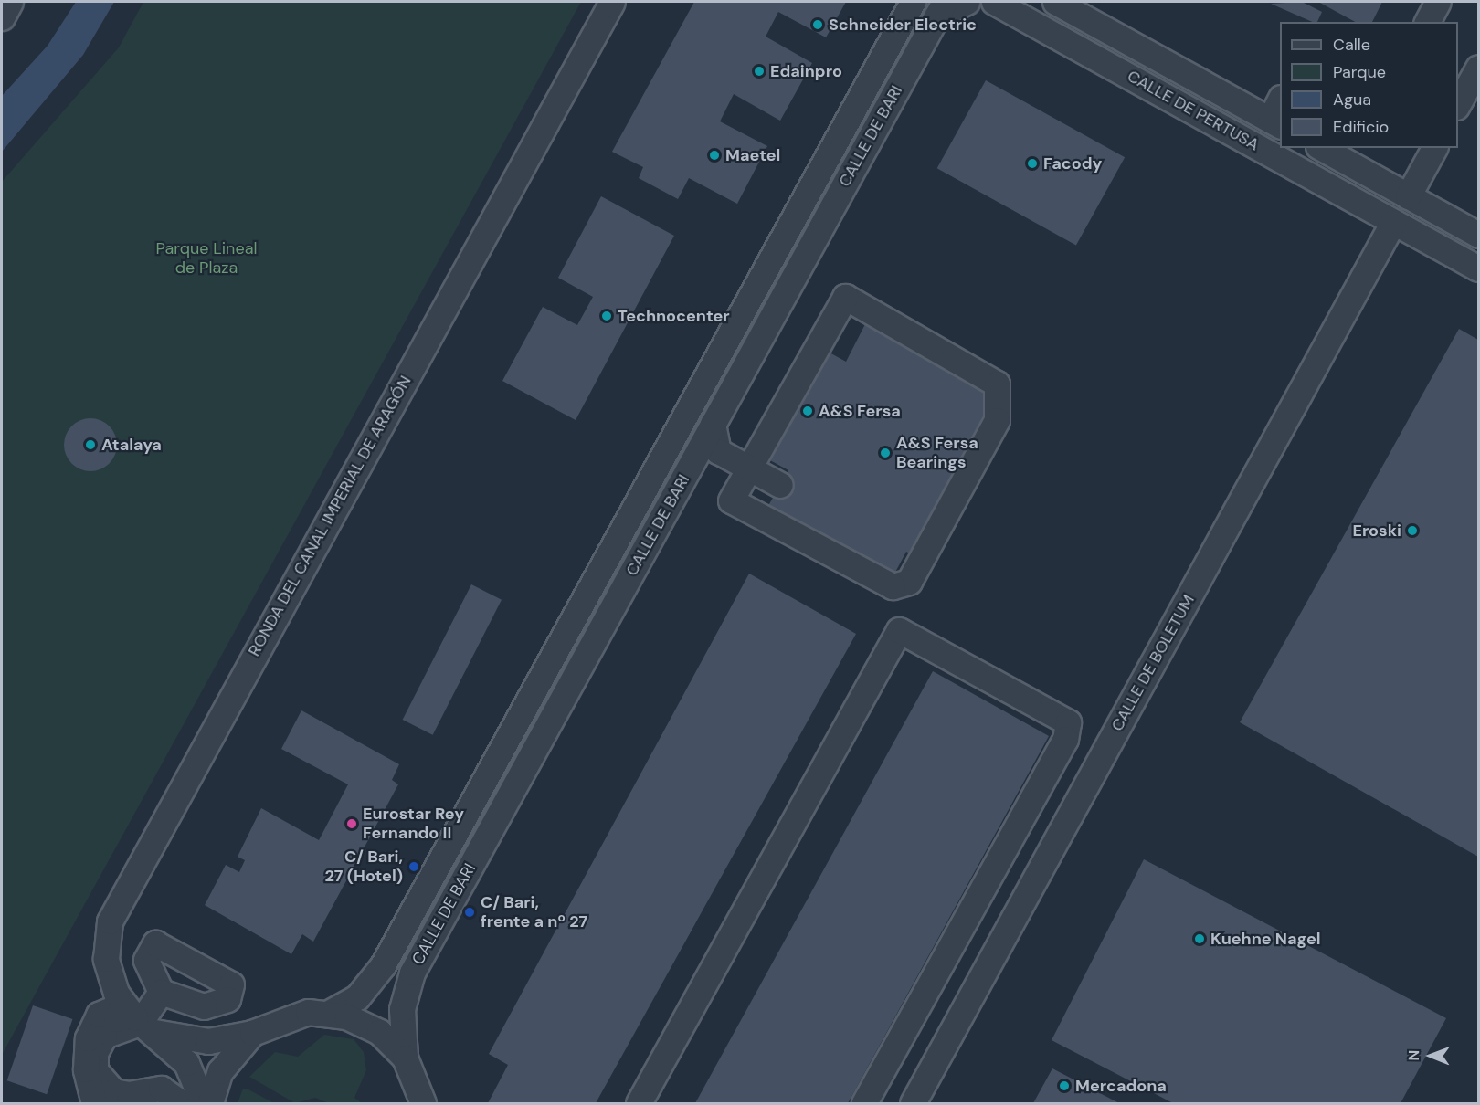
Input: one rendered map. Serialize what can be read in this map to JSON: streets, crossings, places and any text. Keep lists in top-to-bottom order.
{
  "streets": {
    "street": [
      "CALLE DE PERTUSA",
      "CALLE DE BARI",
      "RONDA DEL CANAL IMPERIAL DE ARAGÓN",
      "CALLE DE BOLETUM"
    ]
  },
  "crossings": [
    ["CALLE DE PERTUSA", "CALLE DE BOLETUM"]
  ],
  "parks": ["Parque Lineal de Plaza"],
  "places": [
    "Schneider Electric",
    "Edainpro",
    "Maetel",
    "Facody",
    "Technocenter",
    "A&S Fersa",
    "Atalaya",
    "A&S Fersa Bearings",
    "Eroski",
    "Eurostar Rey Fernando II",
    "C/ Bari, 27 (Hotel)",
    "C/ Bari, frente a nº 27",
    "Kuehne Nagel",
    "Mercadona"
  ],
  "legend": [
    "Calle",
    "Parque",
    "Agua",
    "Edificio"
  ],
  "north": "left"
}
